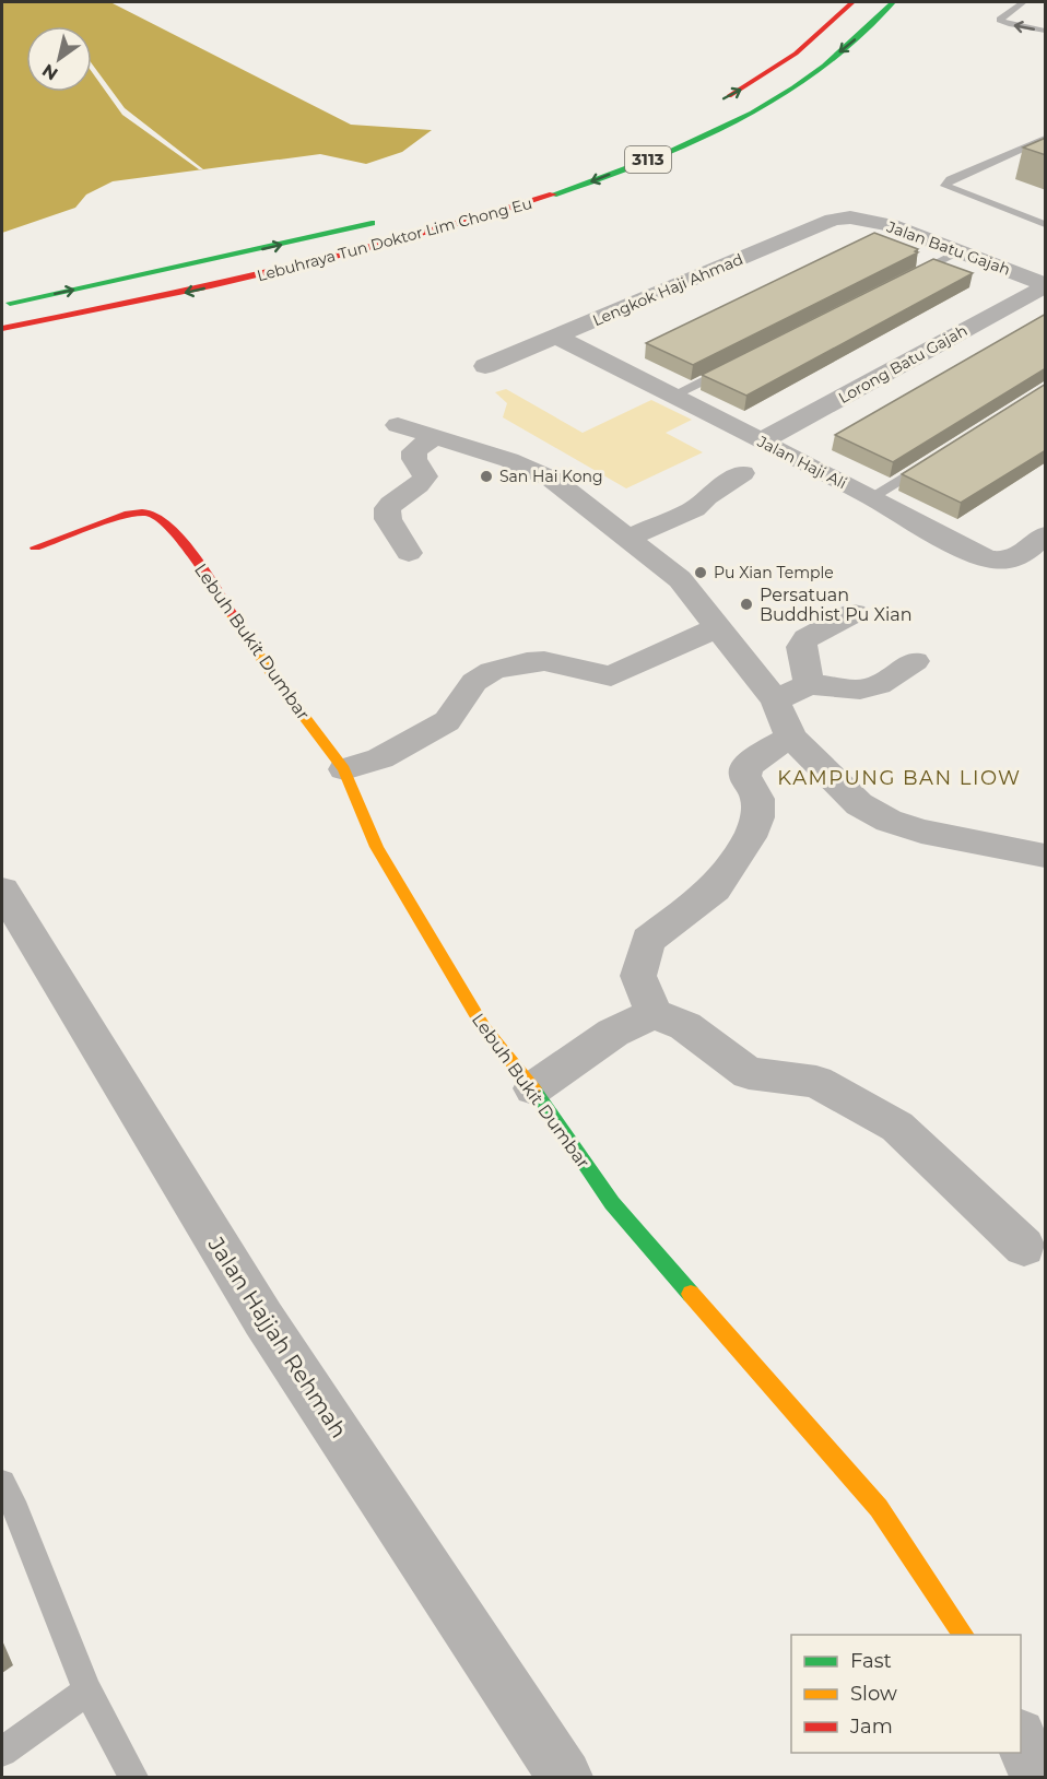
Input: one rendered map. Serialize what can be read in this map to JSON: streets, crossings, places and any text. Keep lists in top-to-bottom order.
{
  "streets": {
    "main road": ["3113", "Lebuhraya Tun Doktor Lim Chong Eu", "Lebuh Bukit Dumbar"],
    "street": [
      "Jalan Batu Gajah",
      "Lengkok Haji Ahmad",
      "Lorong Batu Gajah",
      "Jalan Haji Ali",
      "Jalan Hajjah Rehmah"
    ]
  },
  "crossings": [
    ["Jalan Batu Gajah", "Lengkok Haji Ahmad"],
    ["Jalan Batu Gajah", "Lorong Batu Gajah"],
    ["Lengkok Haji Ahmad", "Jalan Haji Ali"],
    ["Lorong Batu Gajah", "Jalan Haji Ali"]
  ],
  "districts": ["KAMPUNG BAN LIOW"],
  "places": ["San Hai Kong", "Pu Xian Temple", "Persatuan Buddhist Pu Xian"],
  "legend": ["Fast", "Slow", "Jam"],
  "north": "bottom left"
}
